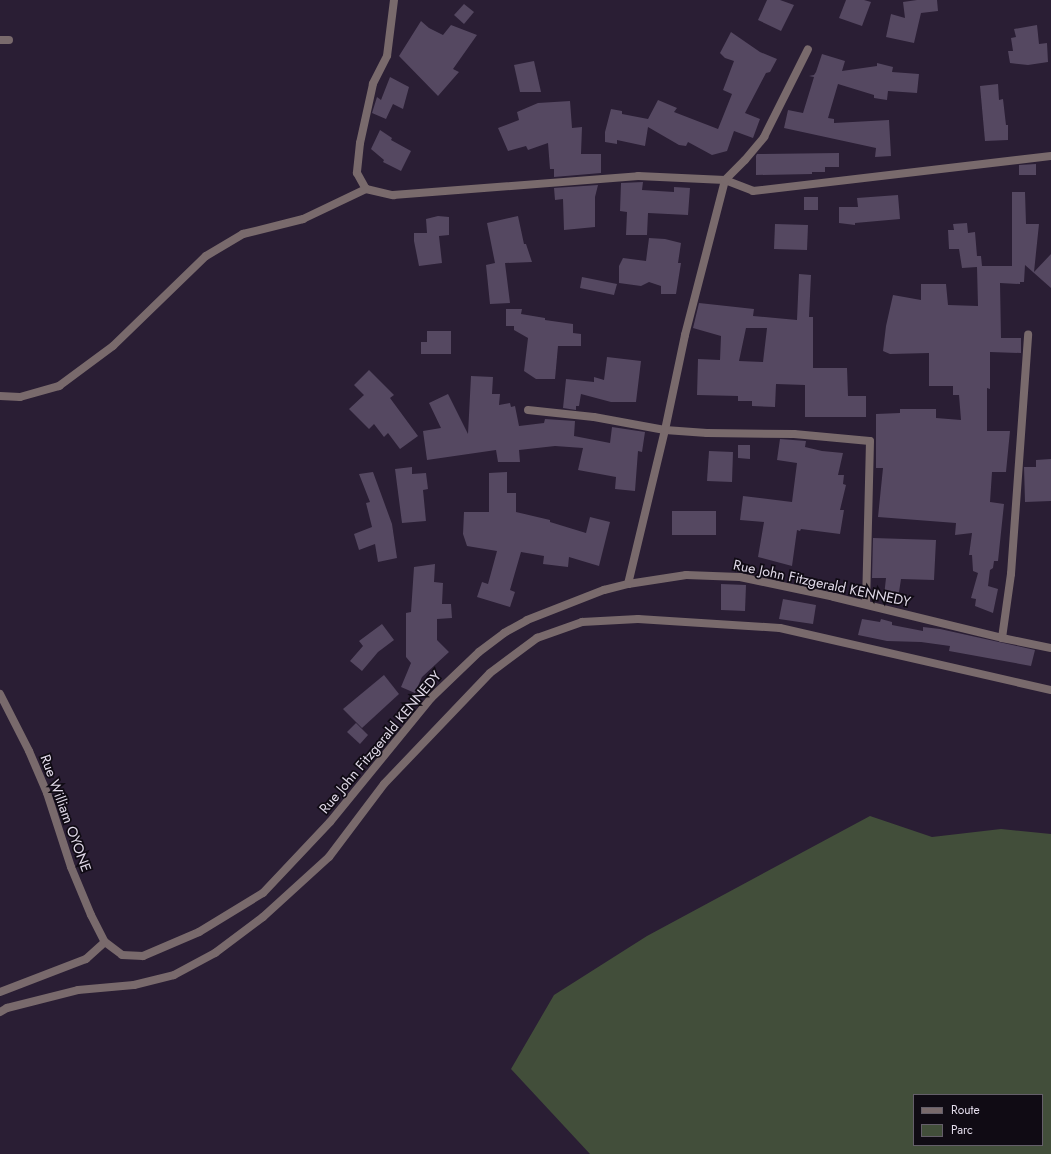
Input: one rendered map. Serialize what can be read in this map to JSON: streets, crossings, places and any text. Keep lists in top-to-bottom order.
{
  "streets": {
    "street": ["Rue John Fitzgerald KENNEDY", "Rue William OYONE"]
  },
  "crossings": [
    ["Rue John Fitzgerald KENNEDY", "Rue William OYONE"]
  ],
  "legend": ["Route", "Parc"]
}
